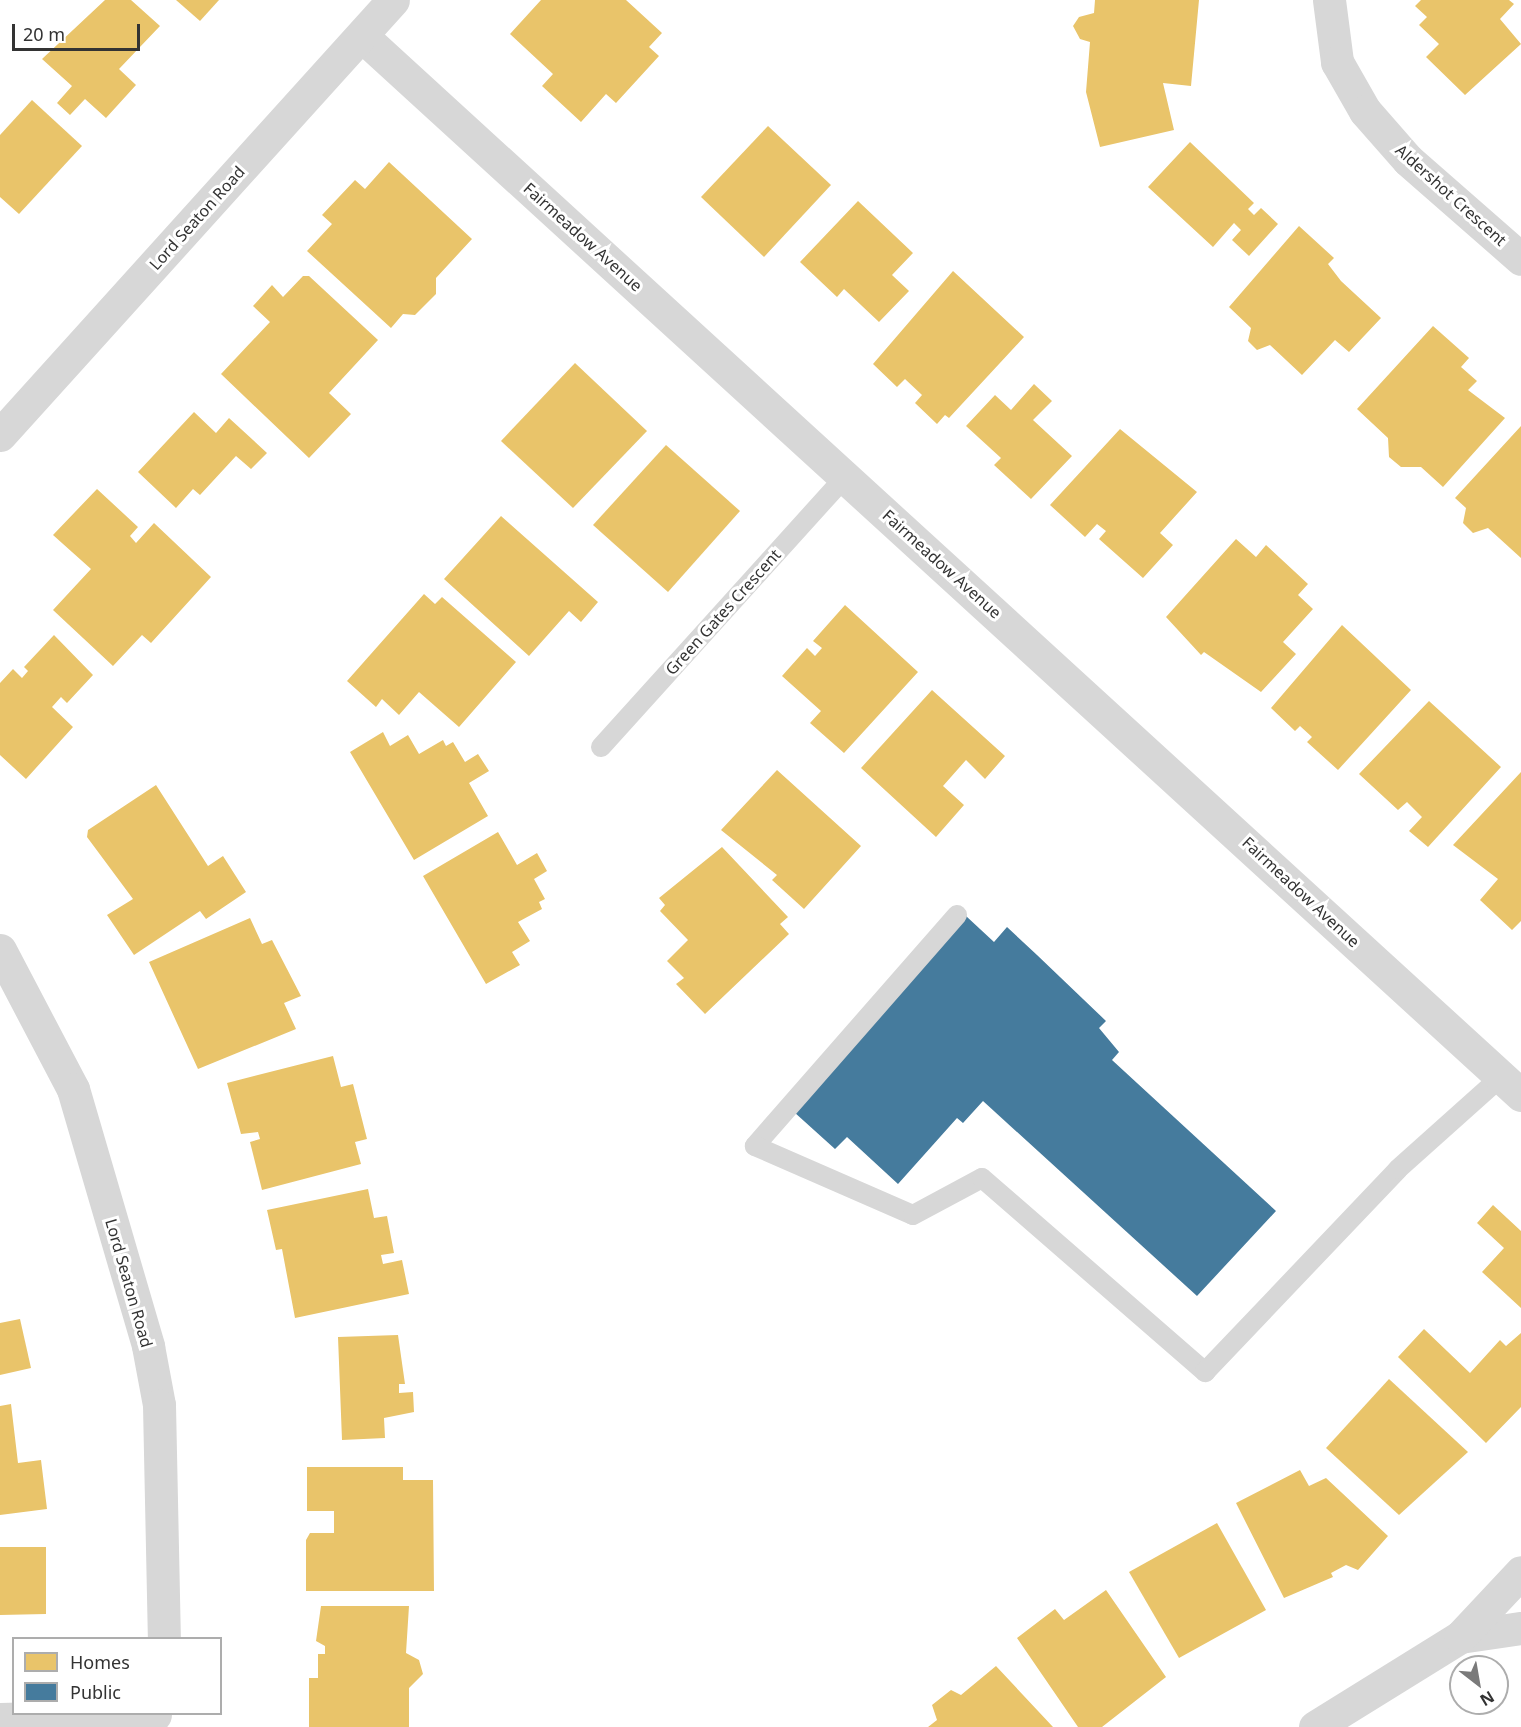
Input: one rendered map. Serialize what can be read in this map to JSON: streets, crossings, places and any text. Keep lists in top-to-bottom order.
{
  "streets": {
    "street": ["Aldershot Crescent", "Lord Seaton Road", "Fairmeadow Avenue"],
    "lane": ["Green Gates Crescent"]
  },
  "crossings": [
    ["Lord Seaton Road", "Fairmeadow Avenue"],
    ["Fairmeadow Avenue", "Green Gates Crescent"]
  ],
  "legend": ["Homes", "Public"],
  "scale_bar": "20 m",
  "north": "bottom right"
}
